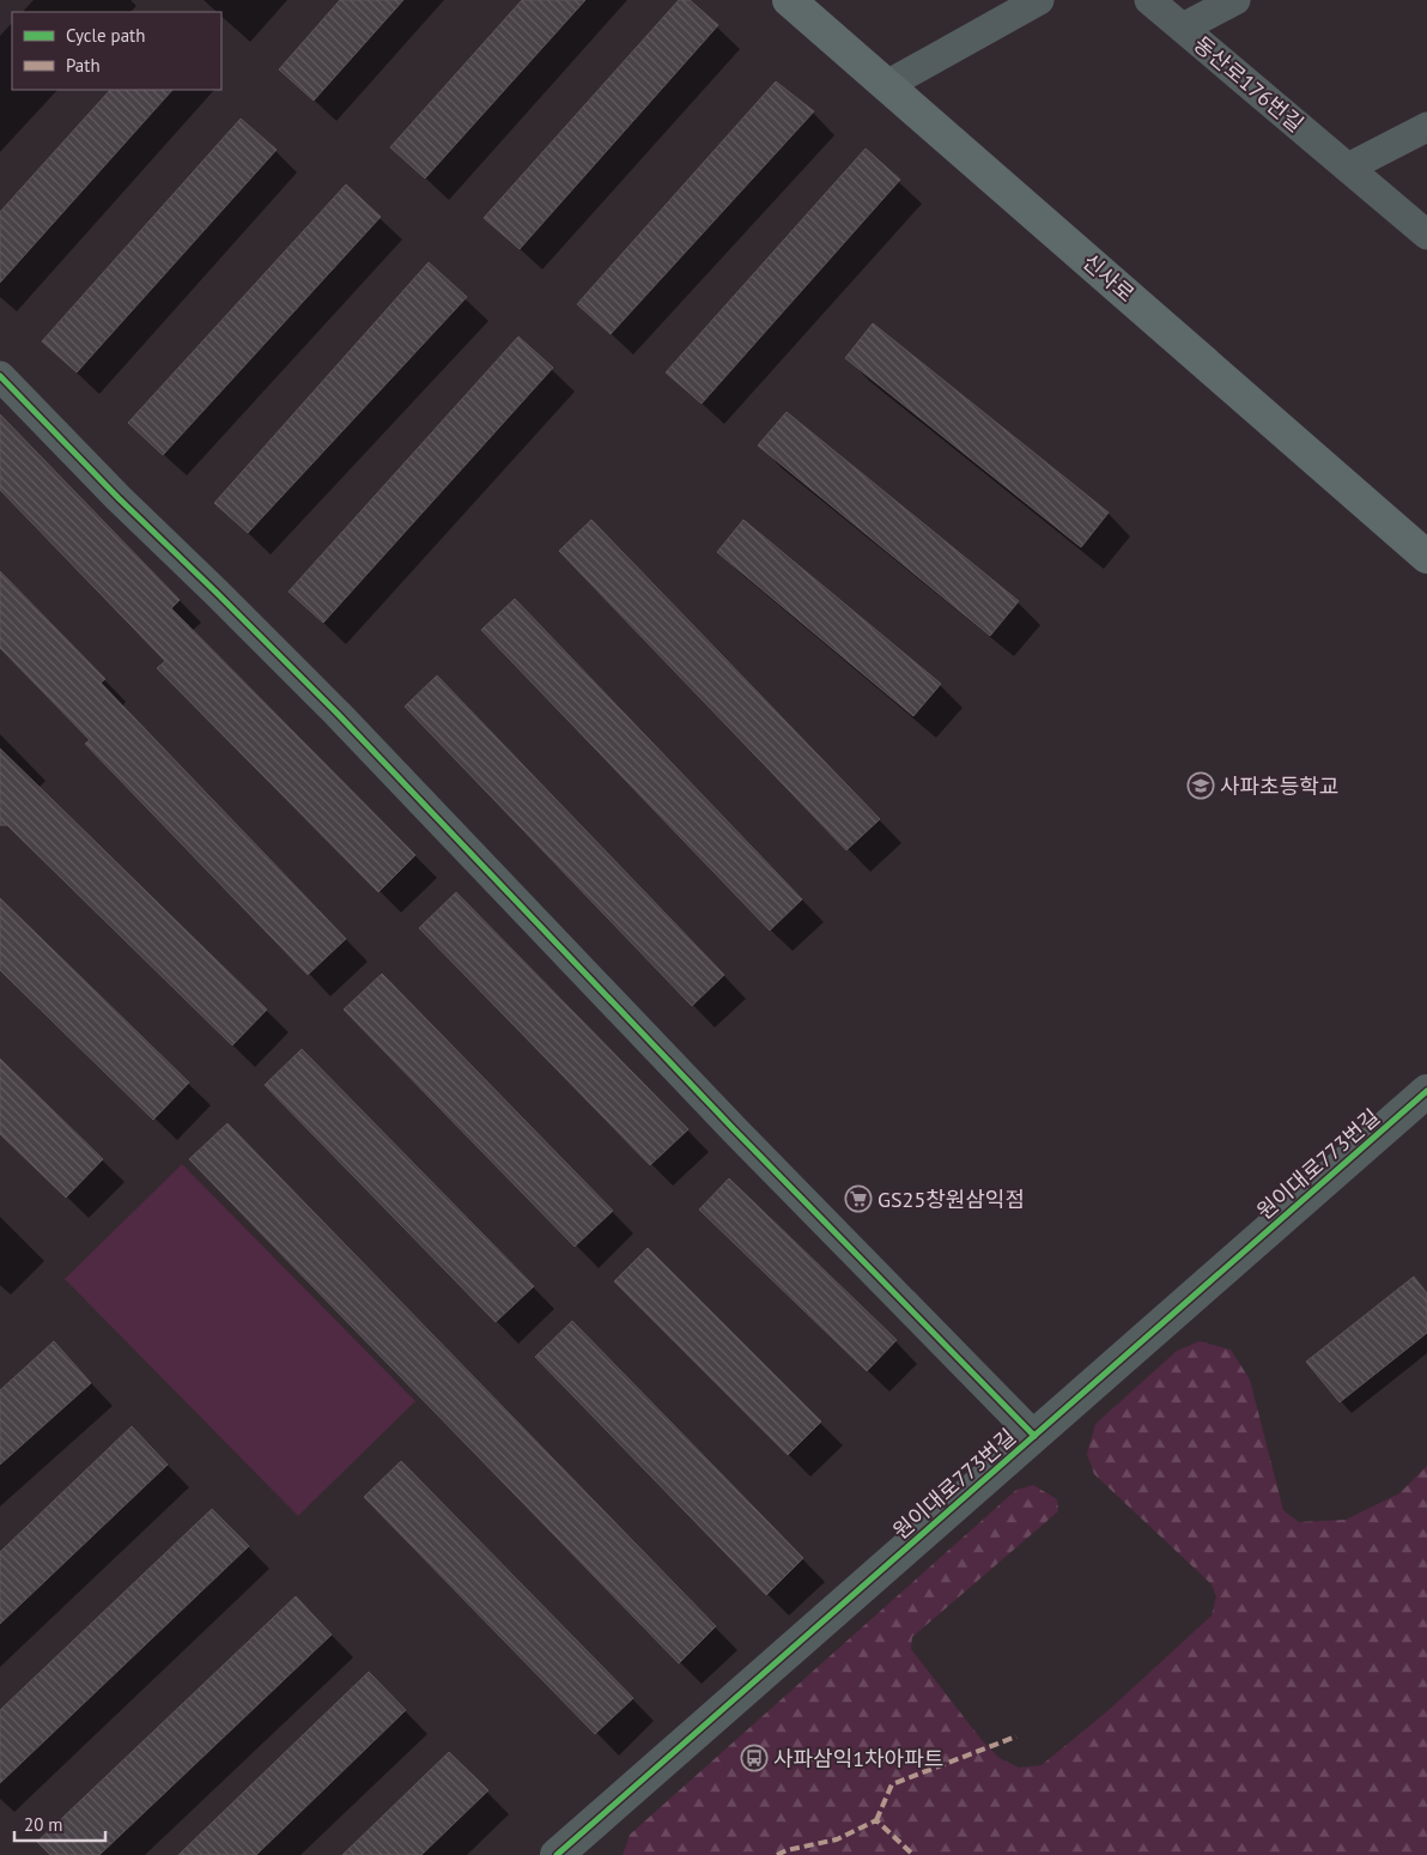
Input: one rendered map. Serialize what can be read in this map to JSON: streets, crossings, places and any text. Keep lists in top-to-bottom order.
{
  "streets": {
    "main road": ["신사로"],
    "street": ["동산로176번길", "원이대로773번길"]
  },
  "places": {
    "school or university": ["사파초등학교"],
    "supermarket": ["GS25창원삼익점"],
    "bus stop": ["사파삼익1차아파트"]
  },
  "legend": ["Cycle path", "Path"],
  "scale_bar": "20 m"
}
